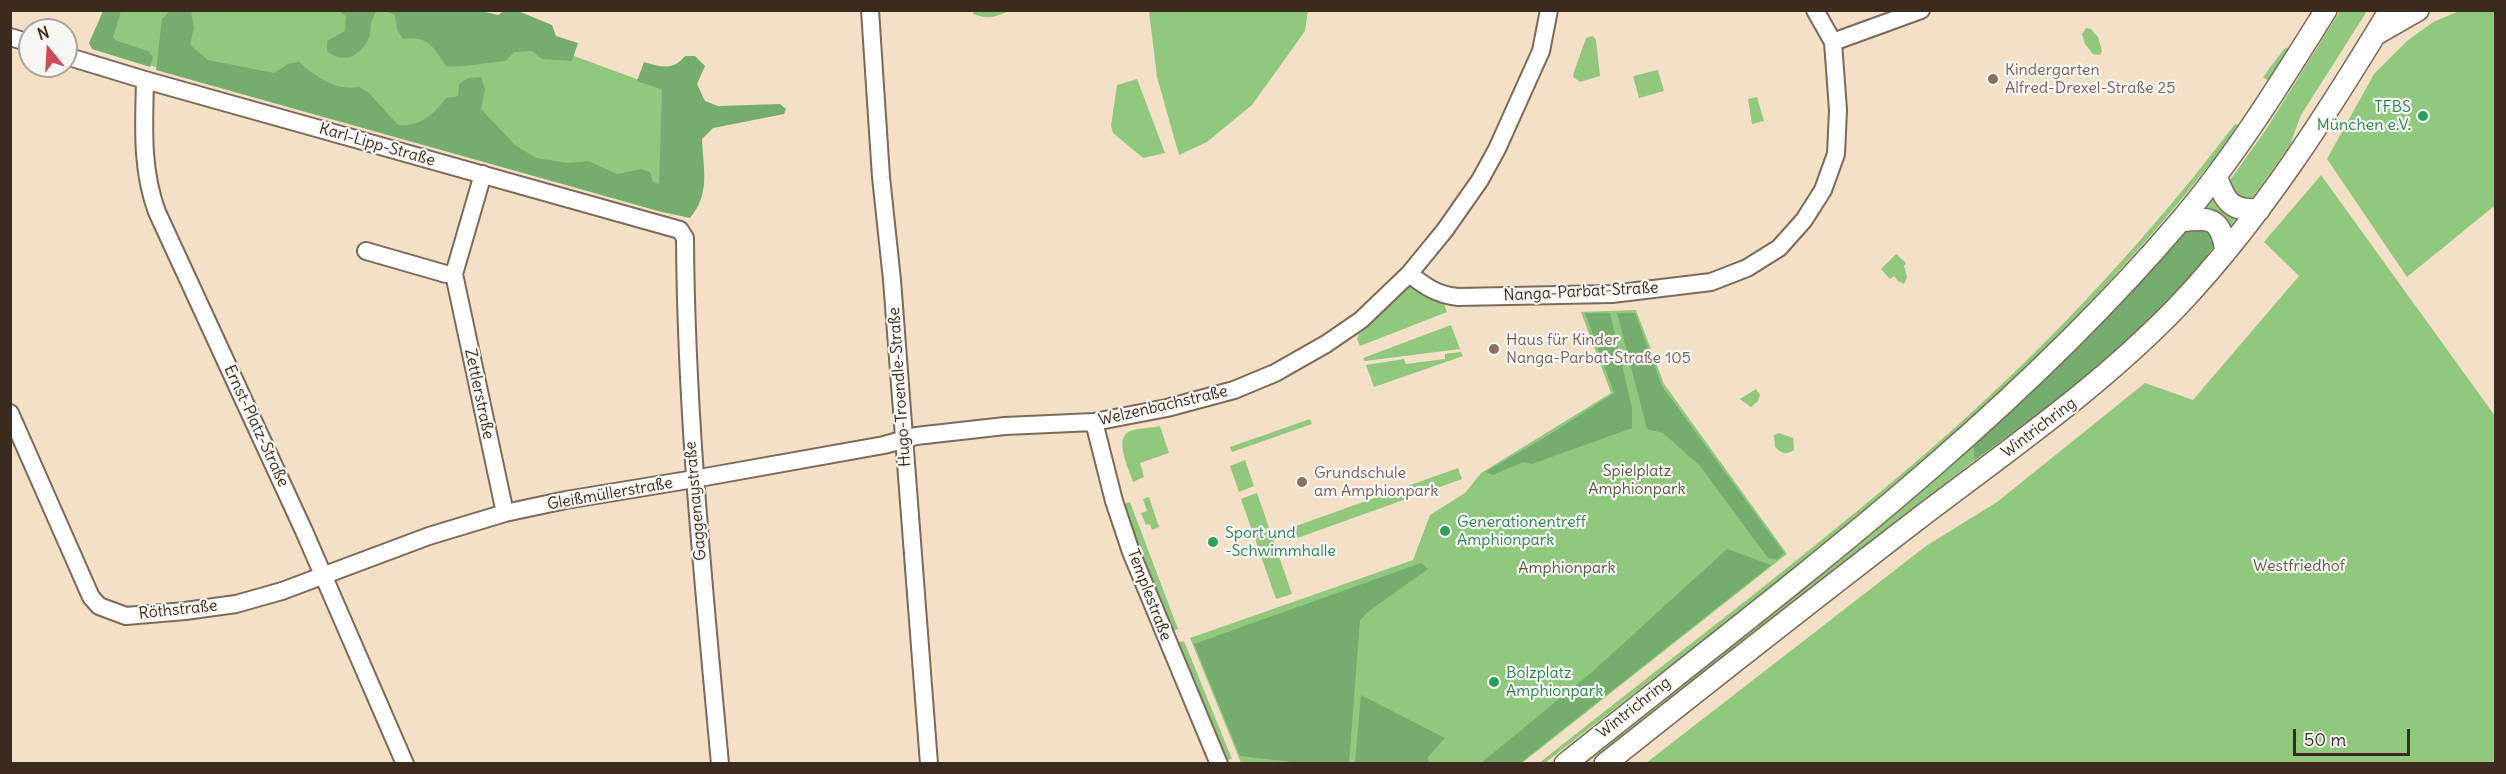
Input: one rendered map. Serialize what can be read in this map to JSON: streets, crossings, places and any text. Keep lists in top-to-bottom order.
{
  "streets": {
    "main road": ["Wintrichring"],
    "street": [
      "Karl-Lipp-Straße",
      "Nanga-Parbat-Straße",
      "Hugo-Troendle-Straße",
      "Zettlerstraße",
      "Welzenbachstraße",
      "Ernst-Platz-Straße",
      "Gleißmüllerstraße",
      "Gaggenaystraße",
      "Templestraße",
      "Röthstraße"
    ]
  },
  "crossings": [
    ["Karl-Lipp-Straße", "Zettlerstraße"],
    ["Karl-Lipp-Straße", "Ernst-Platz-Straße"],
    ["Karl-Lipp-Straße", "Gaggenaystraße"],
    ["Nanga-Parbat-Straße", "Welzenbachstraße"],
    ["Hugo-Troendle-Straße", "Welzenbachstraße"],
    ["Hugo-Troendle-Straße", "Gleißmüllerstraße"],
    ["Zettlerstraße", "Gleißmüllerstraße"],
    ["Welzenbachstraße", "Gleißmüllerstraße"],
    ["Welzenbachstraße", "Templestraße"],
    ["Ernst-Platz-Straße", "Gleißmüllerstraße"],
    ["Ernst-Platz-Straße", "Röthstraße"],
    ["Gleißmüllerstraße", "Gaggenaystraße"],
    ["Gleißmüllerstraße", "Röthstraße"]
  ],
  "parks": ["Spielplatz Amphionpark", "Westfriedhof", "Amphionpark"],
  "places": [
    "Kindergarten Alfred-Drexel-Straße 25",
    "TFBS München e.V.",
    "Haus für Kinder Nanga-Parbat-Straße 105",
    "Grundschule am Amphionpark",
    "Generationentreff Amphionpark",
    "Sport und -Schwimmhalle",
    "Bolzplatz Amphionpark"
  ],
  "scale_bar": "50 m",
  "north": "top"
}
